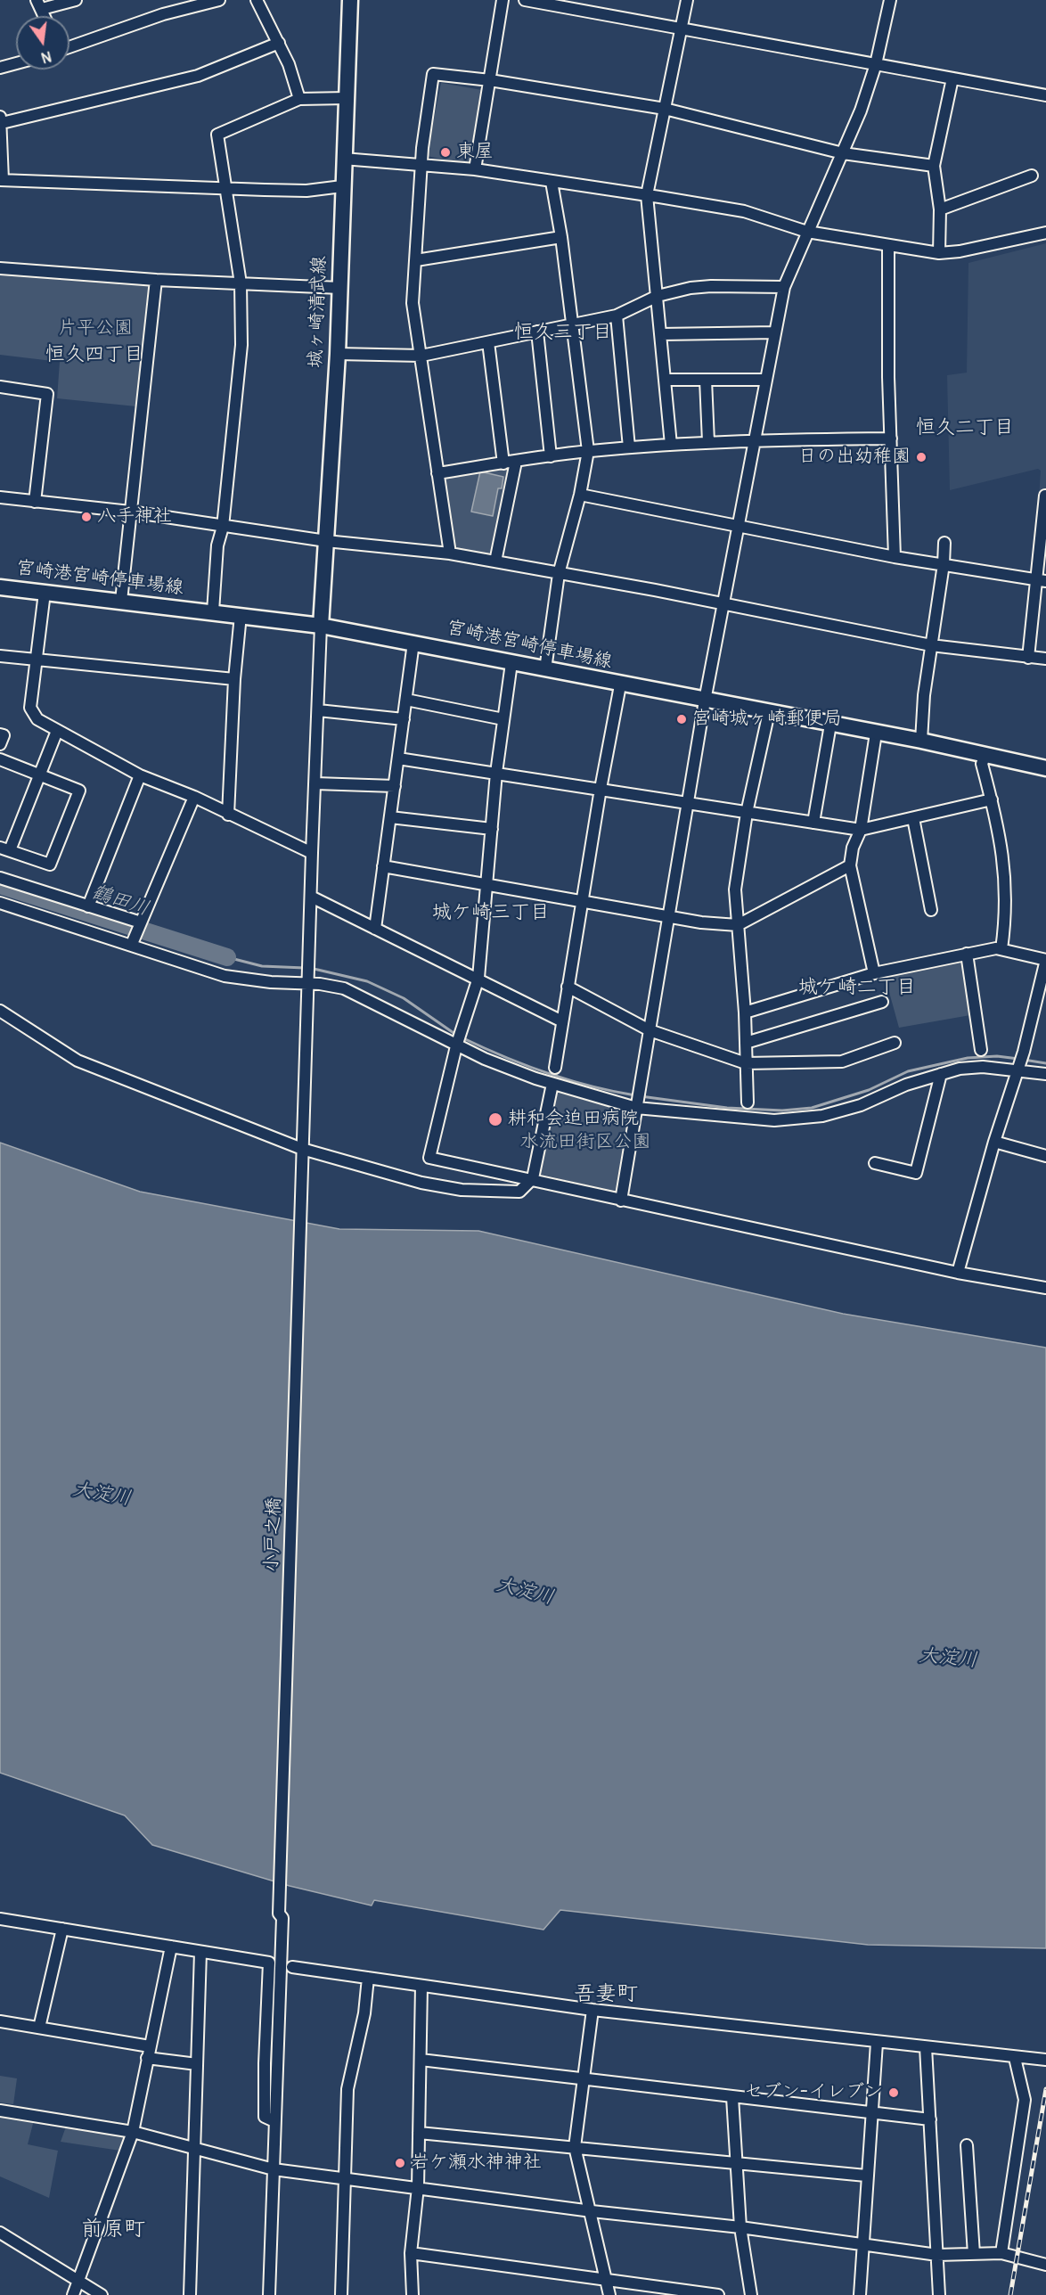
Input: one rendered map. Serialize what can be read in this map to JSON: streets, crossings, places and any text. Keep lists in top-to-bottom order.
{
  "streets": {
    "main road": ["城ヶ崎清武線", "宮崎港宮崎停車場線"],
    "street": ["小戸之橋"]
  },
  "crossings": [
    ["城ヶ崎清武線", "宮崎港宮崎停車場線"],
    ["城ヶ崎清武線", "小戸之橋"],
    ["宮崎港宮崎停車場線", "小戸之橋"]
  ],
  "districts": [
    "恒久三丁目",
    "恒久四丁目",
    "恒久二丁目",
    "城ケ崎三丁目",
    "城ケ崎二丁目",
    "吾妻町",
    "前原町"
  ],
  "water": ["鶴田川", "大淀川"],
  "parks": ["片平公園", "水流田街区公園"],
  "places": [
    "東屋",
    "日の出幼稚園",
    "八手神社",
    "宮崎城ヶ崎郵便局",
    "耕和会迫田病院",
    "セブン-イレブン",
    "岩ケ瀬水神神社"
  ],
  "north": "bottom"
}
